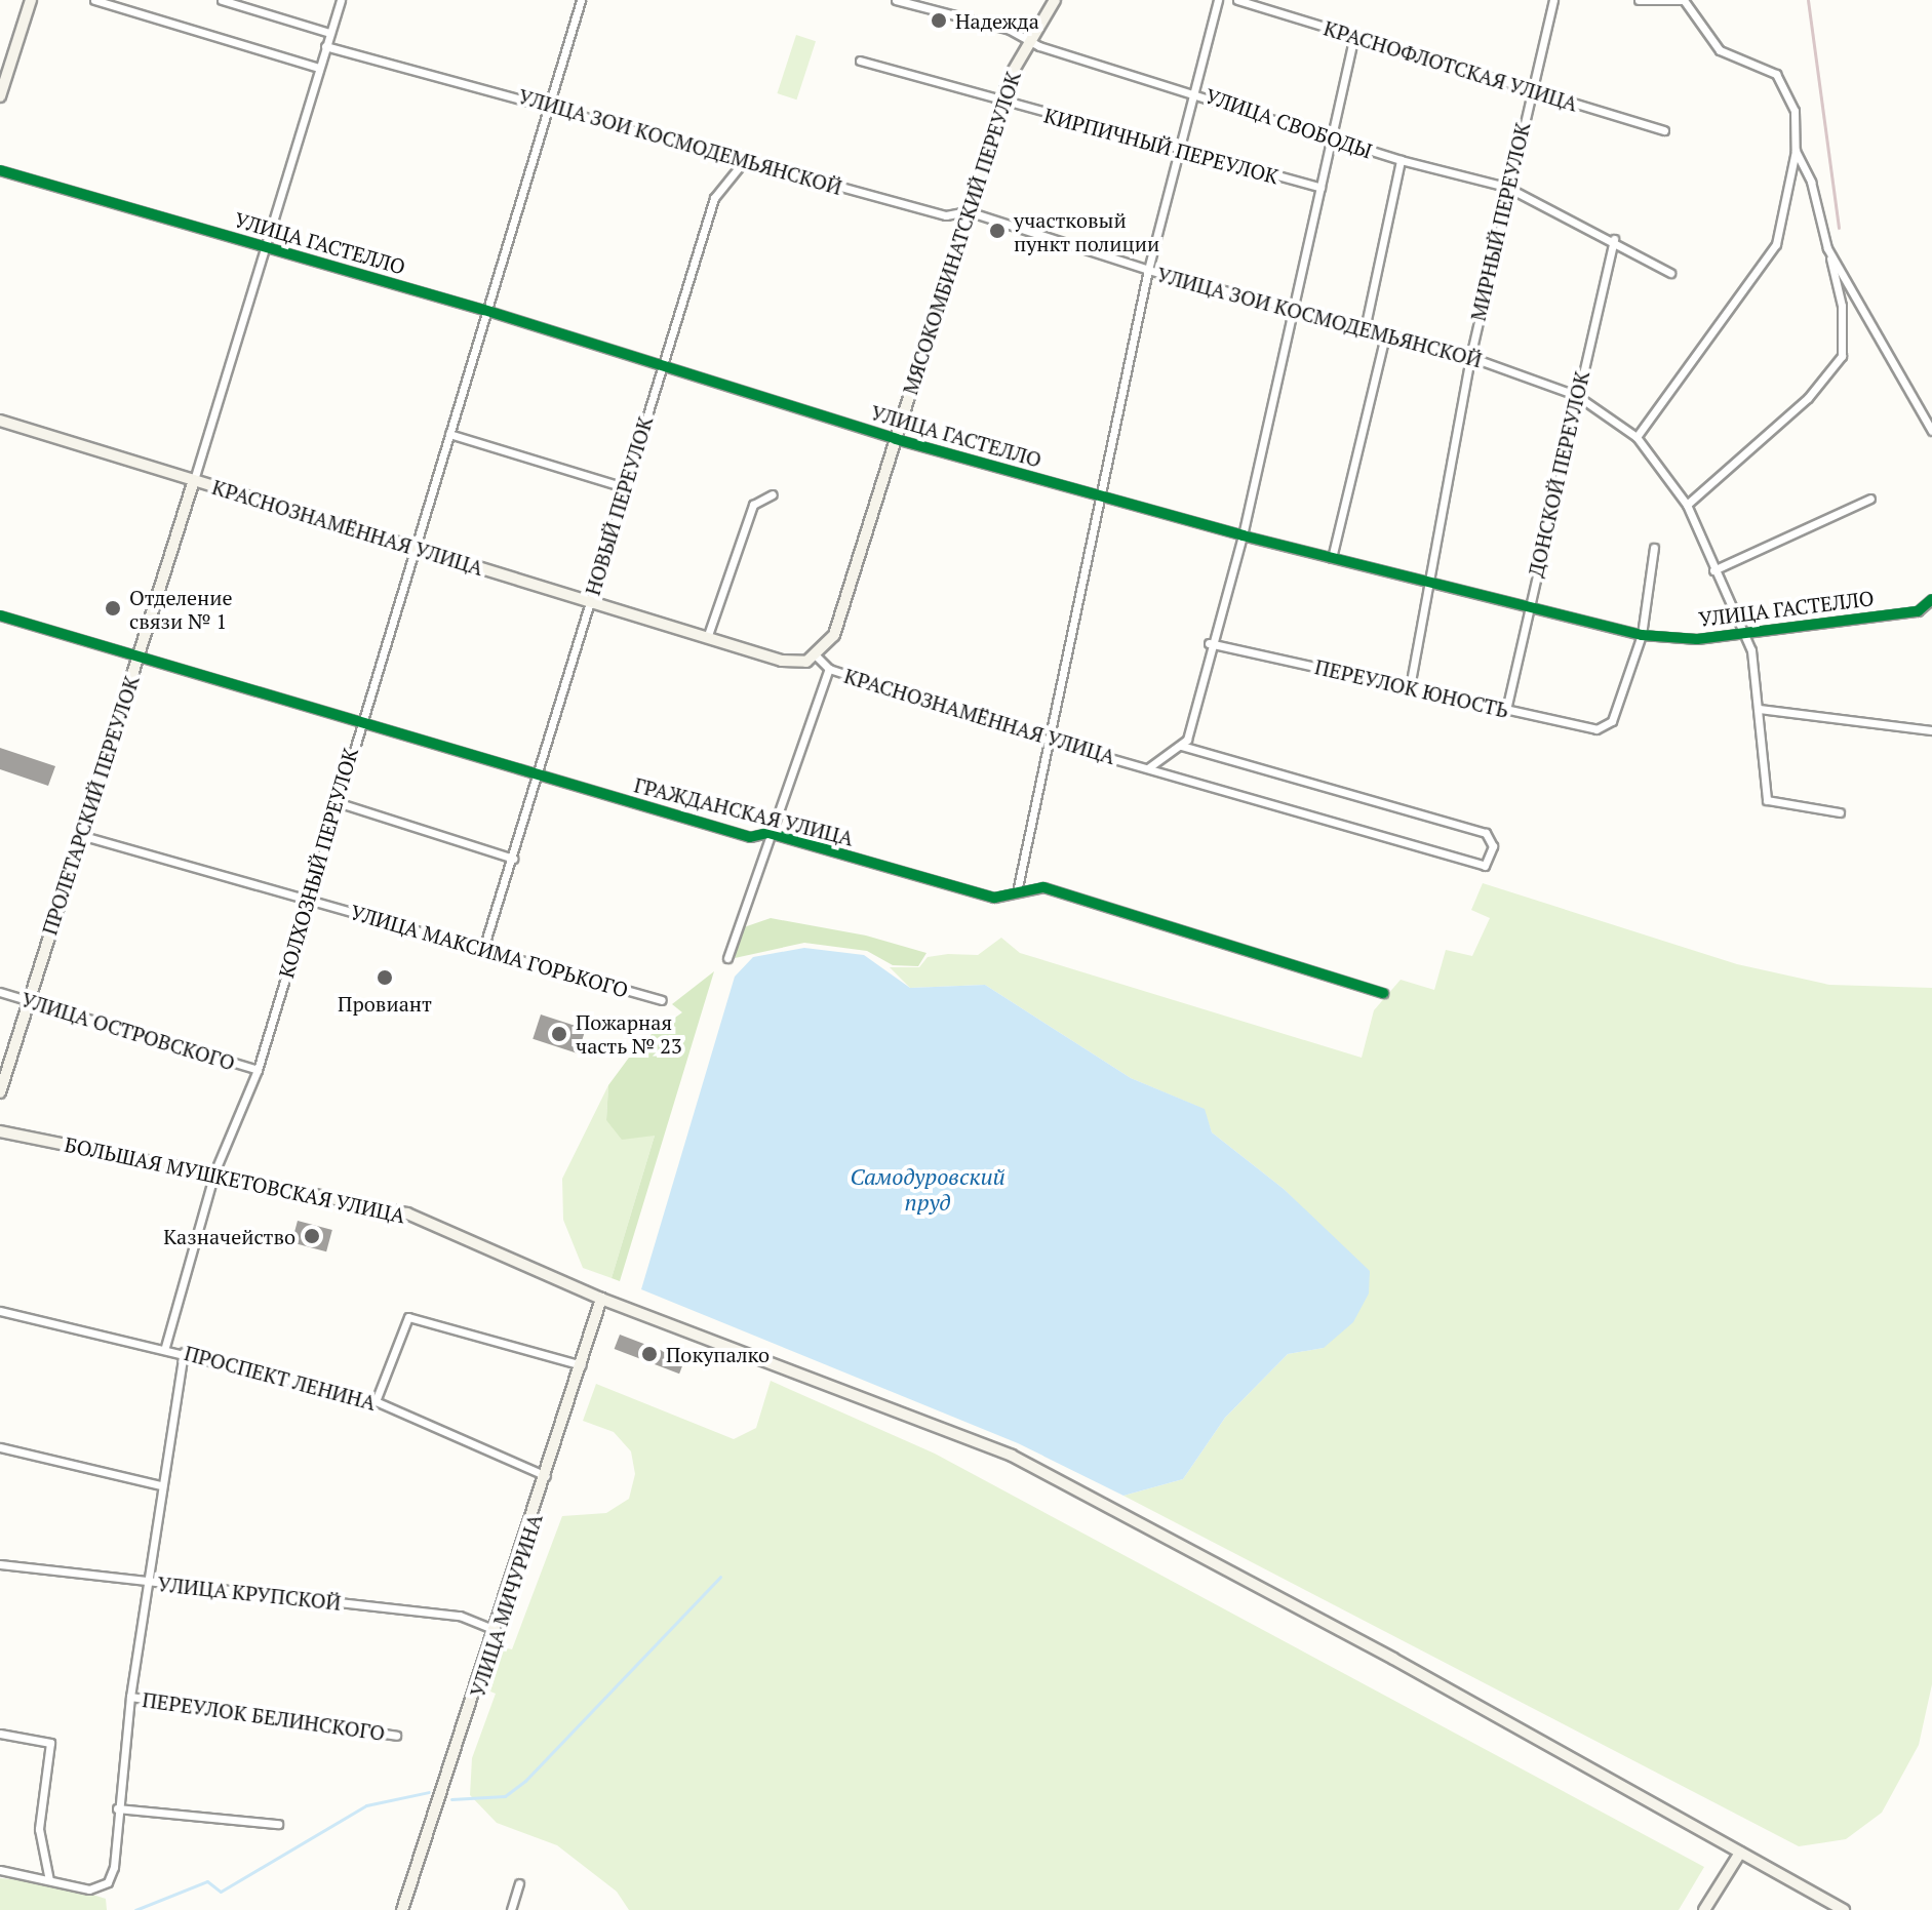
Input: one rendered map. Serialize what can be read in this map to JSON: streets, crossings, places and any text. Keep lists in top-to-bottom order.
{
  "streets": {
    "main road": [
      "МЯСОКОМБИНАТСКИЙ ПЕРЕУЛОК",
      "КРАСНОЗНАМЁННАЯ УЛИЦА",
      "ПРОЛЕТАРСКИЙ ПЕРЕУЛОК",
      "БОЛЬШАЯ МУШКЕТОВСКАЯ УЛИЦА",
      "УЛИЦА МИЧУРИНА"
    ],
    "street": [
      "КРАСНОФЛОТСКАЯ УЛИЦА",
      "УЛИЦА СВОБОДЫ",
      "УЛИЦА ЗОИ КОСМОДЕМЬЯНСКОЙ",
      "КИРПИЧНЫЙ ПЕРЕУЛОК",
      "МИРНЫЙ ПЕРЕУЛОК",
      "УЛИЦА ГАСТЕЛЛО",
      "ДОНСКОЙ ПЕРЕУЛОК",
      "НОВЫЙ ПЕРЕУЛОК",
      "ПЕРЕУЛОК ЮНОСТЬ",
      "ГРАЖДАНСКАЯ УЛИЦА",
      "КОЛХОЗНЫЙ ПЕРЕУЛОК",
      "УЛИЦА МАКСИМА ГОРЬКОГО",
      "УЛИЦА ОСТРОВСКОГО",
      "ПРОСПЕКТ ЛЕНИНА",
      "УЛИЦА КРУПСКОЙ",
      "ПЕРЕУЛОК БЕЛИНСКОГО"
    ]
  },
  "crossings": [
    ["КРАСНОФЛОТСКАЯ УЛИЦА", "МИРНЫЙ ПЕРЕУЛОК"],
    ["УЛИЦА СВОБОДЫ", "МИРНЫЙ ПЕРЕУЛОК"],
    ["УЛИЦА СВОБОДЫ", "МЯСОКОМБИНАТСКИЙ ПЕРЕУЛОК"],
    ["УЛИЦА СВОБОДЫ", "ДОНСКОЙ ПЕРЕУЛОК"],
    ["УЛИЦА ЗОИ КОСМОДЕМЬЯНСКОЙ", "МИРНЫЙ ПЕРЕУЛОК"],
    ["УЛИЦА ЗОИ КОСМОДЕМЬЯНСКОЙ", "МЯСОКОМБИНАТСКИЙ ПЕРЕУЛОК"],
    ["УЛИЦА ЗОИ КОСМОДЕМЬЯНСКОЙ", "УЛИЦА ГАСТЕЛЛО"],
    ["УЛИЦА ЗОИ КОСМОДЕМЬЯНСКОЙ", "ДОНСКОЙ ПЕРЕУЛОК"],
    ["УЛИЦА ЗОИ КОСМОДЕМЬЯНСКОЙ", "НОВЫЙ ПЕРЕУЛОК"],
    ["УЛИЦА ЗОИ КОСМОДЕМЬЯНСКОЙ", "ПРОЛЕТАРСКИЙ ПЕРЕУЛОК"],
    ["УЛИЦА ЗОИ КОСМОДЕМЬЯНСКОЙ", "КОЛХОЗНЫЙ ПЕРЕУЛОК"],
    ["КИРПИЧНЫЙ ПЕРЕУЛОК", "МЯСОКОМБИНАТСКИЙ ПЕРЕУЛОК"],
    ["МИРНЫЙ ПЕРЕУЛОК", "УЛИЦА ГАСТЕЛЛО"],
    ["МИРНЫЙ ПЕРЕУЛОК", "ПЕРЕУЛОК ЮНОСТЬ"],
    ["МЯСОКОМБИНАТСКИЙ ПЕРЕУЛОК", "УЛИЦА ГАСТЕЛЛО"],
    ["МЯСОКОМБИНАТСКИЙ ПЕРЕУЛОК", "КРАСНОЗНАМЁННАЯ УЛИЦА"],
    ["УЛИЦА ГАСТЕЛЛО", "ДОНСКОЙ ПЕРЕУЛОК"],
    ["УЛИЦА ГАСТЕЛЛО", "НОВЫЙ ПЕРЕУЛОК"],
    ["УЛИЦА ГАСТЕЛЛО", "ПЕРЕУЛОК ЮНОСТЬ"],
    ["УЛИЦА ГАСТЕЛЛО", "ПРОЛЕТАРСКИЙ ПЕРЕУЛОК"],
    ["УЛИЦА ГАСТЕЛЛО", "КОЛХОЗНЫЙ ПЕРЕУЛОК"],
    ["ДОНСКОЙ ПЕРЕУЛОК", "ПЕРЕУЛОК ЮНОСТЬ"],
    ["НОВЫЙ ПЕРЕУЛОК", "КРАСНОЗНАМЁННАЯ УЛИЦА"],
    ["НОВЫЙ ПЕРЕУЛОК", "ГРАЖДАНСКАЯ УЛИЦА"],
    ["НОВЫЙ ПЕРЕУЛОК", "УЛИЦА МАКСИМА ГОРЬКОГО"],
    ["КРАСНОЗНАМЁННАЯ УЛИЦА", "ПРОЛЕТАРСКИЙ ПЕРЕУЛОК"],
    ["КРАСНОЗНАМЁННАЯ УЛИЦА", "КОЛХОЗНЫЙ ПЕРЕУЛОК"],
    ["ПРОЛЕТАРСКИЙ ПЕРЕУЛОК", "ГРАЖДАНСКАЯ УЛИЦА"],
    ["ПРОЛЕТАРСКИЙ ПЕРЕУЛОК", "УЛИЦА МАКСИМА ГОРЬКОГО"],
    ["ПРОЛЕТАРСКИЙ ПЕРЕУЛОК", "УЛИЦА ОСТРОВСКОГО"],
    ["ГРАЖДАНСКАЯ УЛИЦА", "КОЛХОЗНЫЙ ПЕРЕУЛОК"],
    ["КОЛХОЗНЫЙ ПЕРЕУЛОК", "УЛИЦА МАКСИМА ГОРЬКОГО"],
    ["КОЛХОЗНЫЙ ПЕРЕУЛОК", "УЛИЦА ОСТРОВСКОГО"],
    ["КОЛХОЗНЫЙ ПЕРЕУЛОК", "БОЛЬШАЯ МУШКЕТОВСКАЯ УЛИЦА"],
    ["КОЛХОЗНЫЙ ПЕРЕУЛОК", "ПРОСПЕКТ ЛЕНИНА"],
    ["БОЛЬШАЯ МУШКЕТОВСКАЯ УЛИЦА", "УЛИЦА МИЧУРИНА"],
    ["ПРОСПЕКТ ЛЕНИНА", "УЛИЦА МИЧУРИНА"],
    ["УЛИЦА КРУПСКОЙ", "УЛИЦА МИЧУРИНА"]
  ],
  "water": ["Самодуровский пруд"],
  "places": [
    "Надежда",
    "участковый пункт полиции",
    "Отделение связи № 1",
    "Провиант",
    "Пожарная часть № 23",
    "Казначейство",
    "Покупалко"
  ]
}
